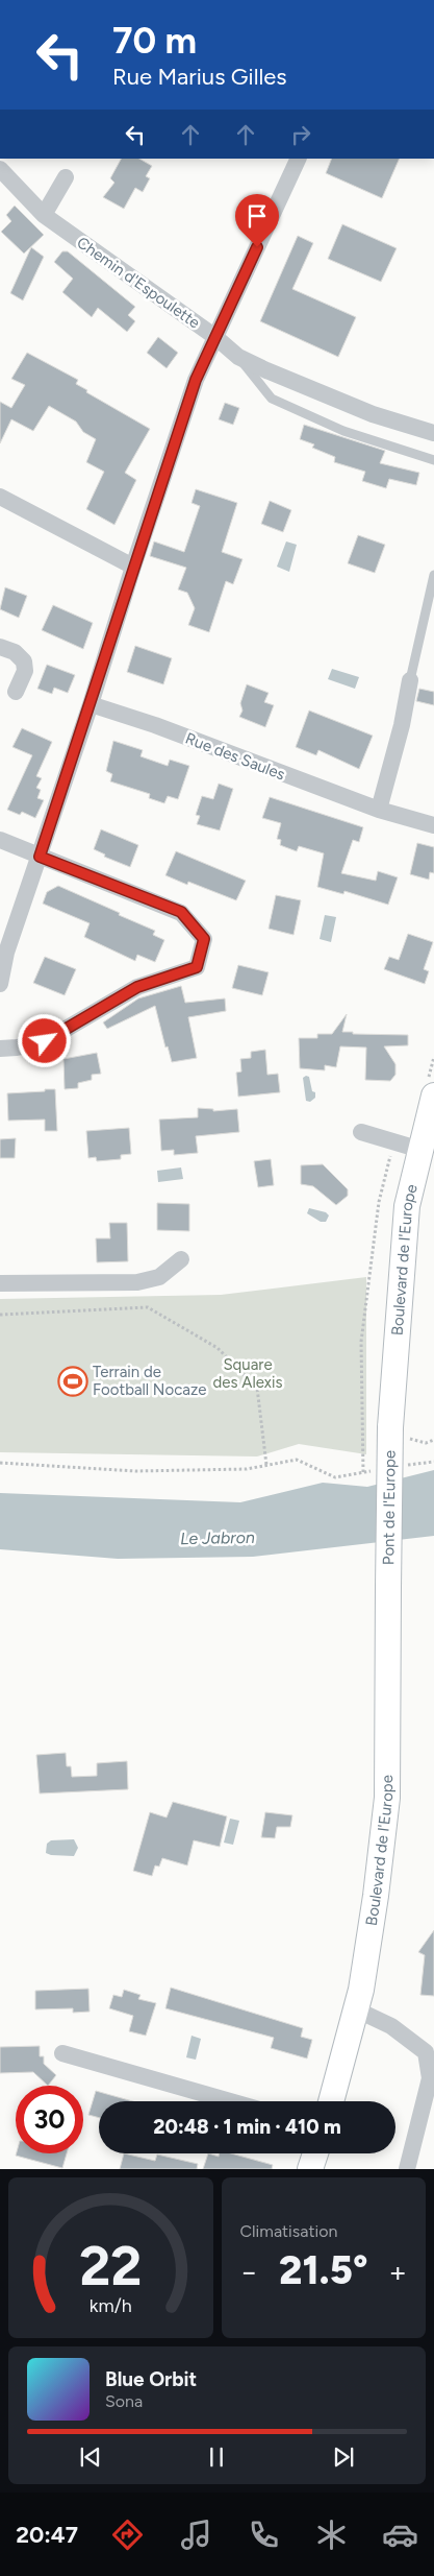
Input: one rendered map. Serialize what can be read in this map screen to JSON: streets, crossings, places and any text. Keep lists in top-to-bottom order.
{
  "streets": {
    "main road": ["Boulevard de l'Europe", "Pont de l'Europe"],
    "street": ["Chemin d'Espoulette", "Rue des Saules"]
  },
  "crossings": [
    ["Boulevard de l'Europe", "Pont de l'Europe"]
  ],
  "water": ["Le Jabron"],
  "parks": ["Square des Alexis"],
  "places": {
    "sports": ["Terrain de Football Nocaze"]
  },
  "page": {
    "turn": ["70 m", "Rue Marius Gilles"],
    "limit": "30",
    "trip": "20:48 · 1 min · 410 m",
    "tile": "Climatisation",
    "heat": ["−", "21.5°", "+"],
    "song": ["Blue Orbit", "Sona"],
    "tabs": "20:47",
    "gauge": ["22", "km/h"]
  }
}
